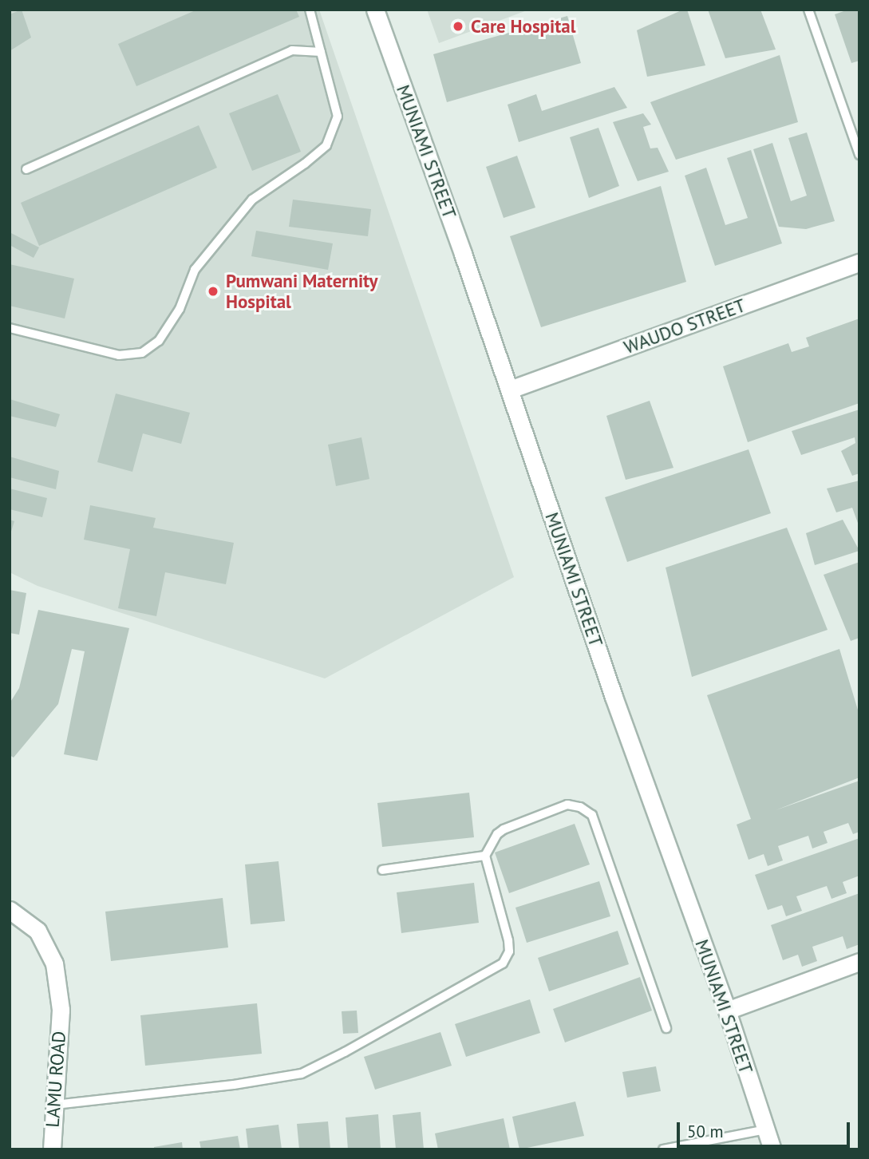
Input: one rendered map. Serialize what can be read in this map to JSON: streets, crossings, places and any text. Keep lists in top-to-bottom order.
{
  "streets": {
    "main road": ["MUNIAMI STREET", "WAUDO STREET", "LAMU ROAD"]
  },
  "crossings": [
    ["MUNIAMI STREET", "WAUDO STREET"]
  ],
  "places": ["Care Hospital", "Pumwani Maternity Hospital"],
  "scale_bar": "50 m"
}
